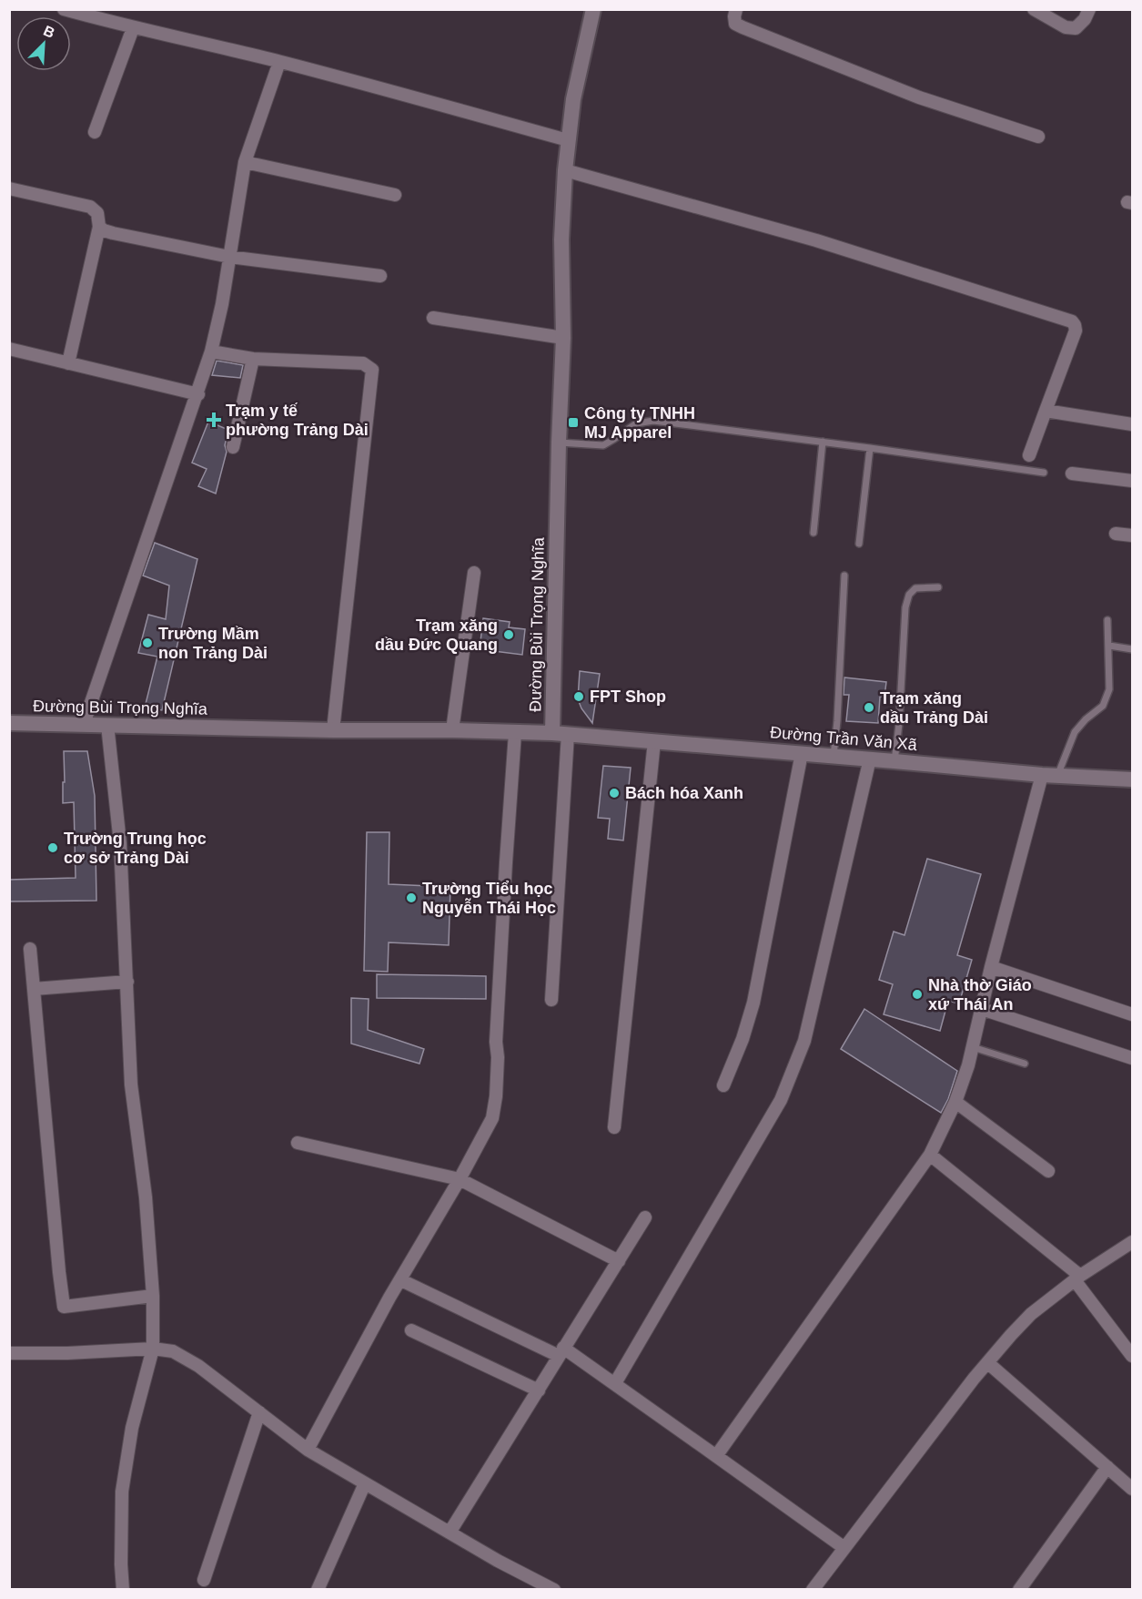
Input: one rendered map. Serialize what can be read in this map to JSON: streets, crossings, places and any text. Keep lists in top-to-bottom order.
{
  "streets": {
    "street": ["Đường Bùi Trọng Nghĩa", "Đường Trần Văn Xã"]
  },
  "crossings": [
    ["Đường Bùi Trọng Nghĩa", "Đường Trần Văn Xã"]
  ],
  "places": {
    "health": ["Trạm y tế phường Trảng Dài"],
    "transit": ["Công ty TNHH MJ Apparel"],
    "other": [
      "Trạm xăng dầu Đức Quang",
      "Trường Mầm non Trảng Dài",
      "FPT Shop",
      "Trạm xăng dầu Trảng Dài",
      "Bách hóa Xanh",
      "Trường Trung học cơ sở Trảng Dài",
      "Trường Tiểu học Nguyễn Thái Học",
      "Nhà thờ Giáo xứ Thái An"
    ]
  },
  "north": "top right"
}
